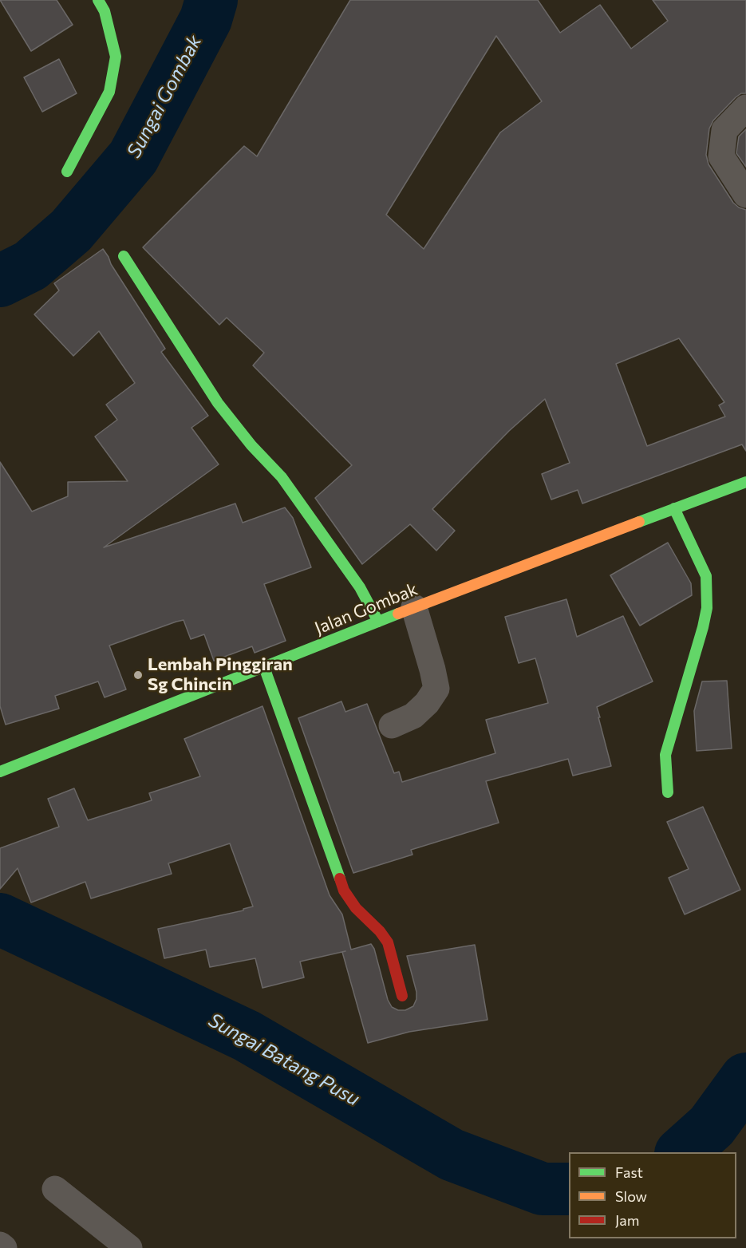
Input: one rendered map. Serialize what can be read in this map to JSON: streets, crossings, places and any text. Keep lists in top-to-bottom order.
{
  "streets": {
    "street": ["Jalan Gombak"]
  },
  "water": ["Sungai Gombak", "Sungai Batang Pusu"],
  "places": ["Lembah Pinggiran Sg Chincin"],
  "legend": ["Fast", "Slow", "Jam"]
}
